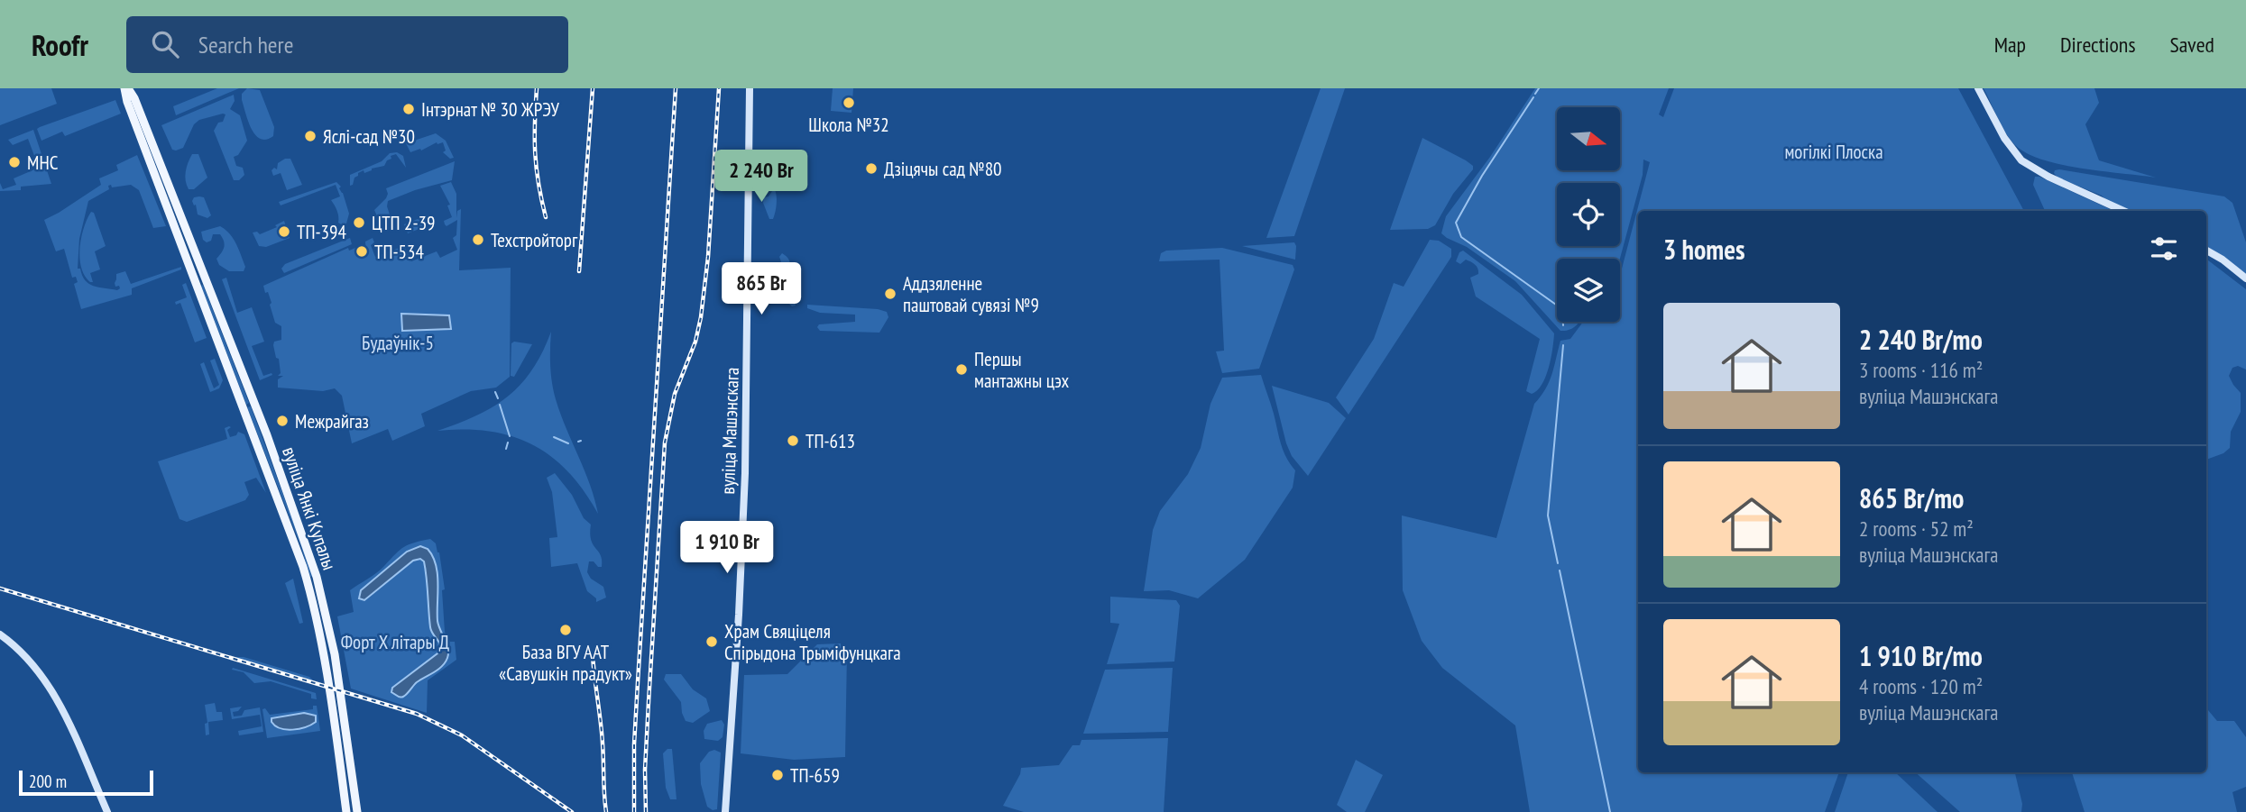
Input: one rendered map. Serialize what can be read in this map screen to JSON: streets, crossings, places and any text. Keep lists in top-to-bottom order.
{
  "streets": {
    "main road": ["вуліца Машэнскага", "вуліца Янкі Купалы"]
  },
  "parks": ["могілкі Плоска", "Будаўнік-5", "Форт X літары Д"],
  "places": [
    "Школа №32",
    "Інтэрнат № 30 ЖРЭУ",
    "Яслі-сад №30",
    "МНС",
    "Дзіцячы сад №80",
    "ЦТП 2-39",
    "ТП-394",
    "Техстройторг",
    "ТП-534",
    "Аддзяленне паштовай сувязі №9",
    "Першы мантажны цэх",
    "Межрайгаз",
    "ТП-613",
    "База ВГУ ААТ «Савушкін прадукт»",
    "Храм Свяціцеля Спірыдона Трыміфунцкага",
    "ТП-659"
  ],
  "scale_bar": "200 m",
  "north": "right",
  "page": {
    "header": "Roofr",
    "search": "Search here",
    "nav": ["Map", "Directions", "Saved"],
    "price": ["2 240 Br", "865 Br", "1 910 Br"],
    "heading": "3 homes",
    "list": [
      {
        "name": "2 240 Br/mo",
        "note": "3 rooms · 116 m² · вуліца Машэнскага"
      },
      {
        "name": "865 Br/mo",
        "note": "2 rooms · 52 m² · вуліца Машэнскага"
      },
      {
        "name": "1 910 Br/mo",
        "note": "4 rooms · 120 m² · вуліца Машэнскага"
      }
    ],
    "scale": "200 m"
  }
}
